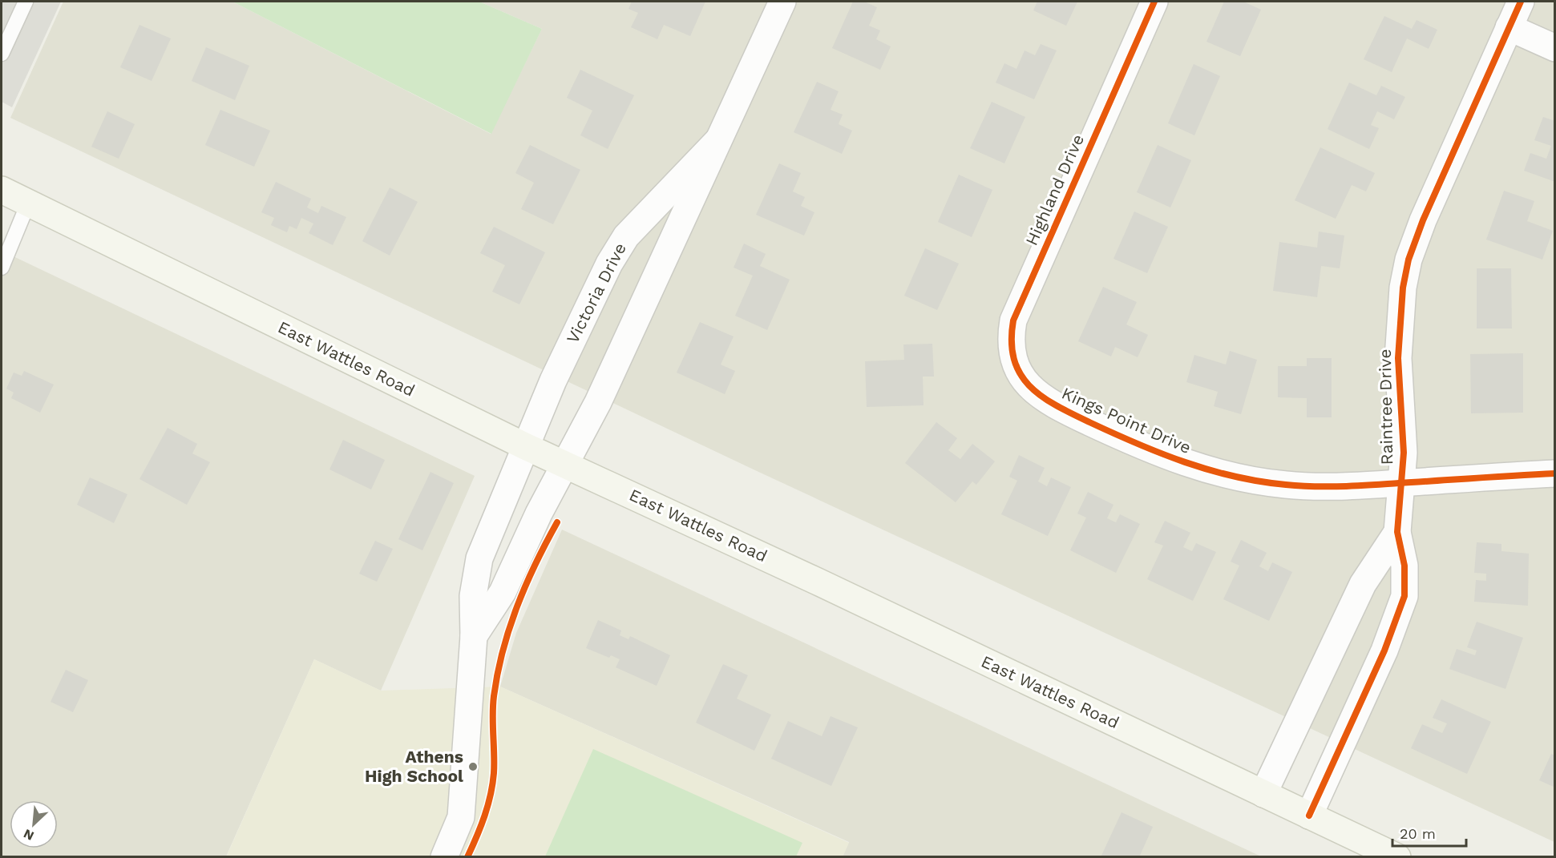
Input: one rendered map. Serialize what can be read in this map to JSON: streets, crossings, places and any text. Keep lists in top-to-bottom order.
{
  "streets": {
    "main road": ["East Wattles Road"],
    "street": [
      "Highland Drive",
      "Victoria Drive",
      "Raintree Drive",
      "Kings Point Drive"
    ]
  },
  "crossings": [
    ["Highland Drive", "Kings Point Drive"],
    ["Victoria Drive", "East Wattles Road"],
    ["East Wattles Road", "Raintree Drive"],
    ["Raintree Drive", "Kings Point Drive"]
  ],
  "places": ["Athens High School"],
  "scale_bar": "20 m",
  "north": "bottom left"
}
